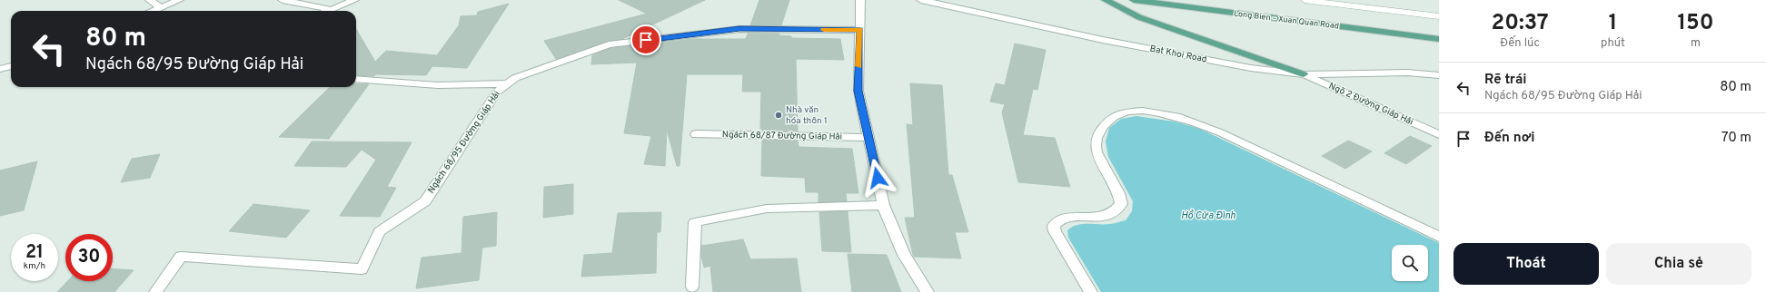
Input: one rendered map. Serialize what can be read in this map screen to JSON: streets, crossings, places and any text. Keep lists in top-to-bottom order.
{
  "streets": {
    "main road": ["Long Bien – Xuan Quan Road"],
    "street": [
      "Bat Khoi Road",
      "Ngõ 2 Đường Giáp Hải",
      "Ngách 68/87 Đường Giáp Hải",
      "Ngách 68/95 Đường Giáp Hải"
    ]
  },
  "crossings": [
    ["Bat Khoi Road", "Ngõ 2 Đường Giáp Hải"]
  ],
  "water": ["Hồ Cửa Đình"],
  "places": ["Nhà văn hóa thôn 1"],
  "page": {
    "eta": [
      "20:37",
      "Đến lúc",
      "1",
      "phút",
      "150",
      "m"
    ],
    "turn": ["80 m", "Ngách 68/95 Đường Giáp Hải"],
    "list": [
      {
        "name": "Rẽ trái",
        "note": "Ngách 68/95 Đường Giáp Hải",
        "value": "80 m"
      },
      {
        "name": "Đến nơi",
        "value": "70 m"
      }
    ],
    "speed": "21 km/h",
    "limit": "30",
    "buttons": ["Thoát", "Chia sẻ"]
  }
}
